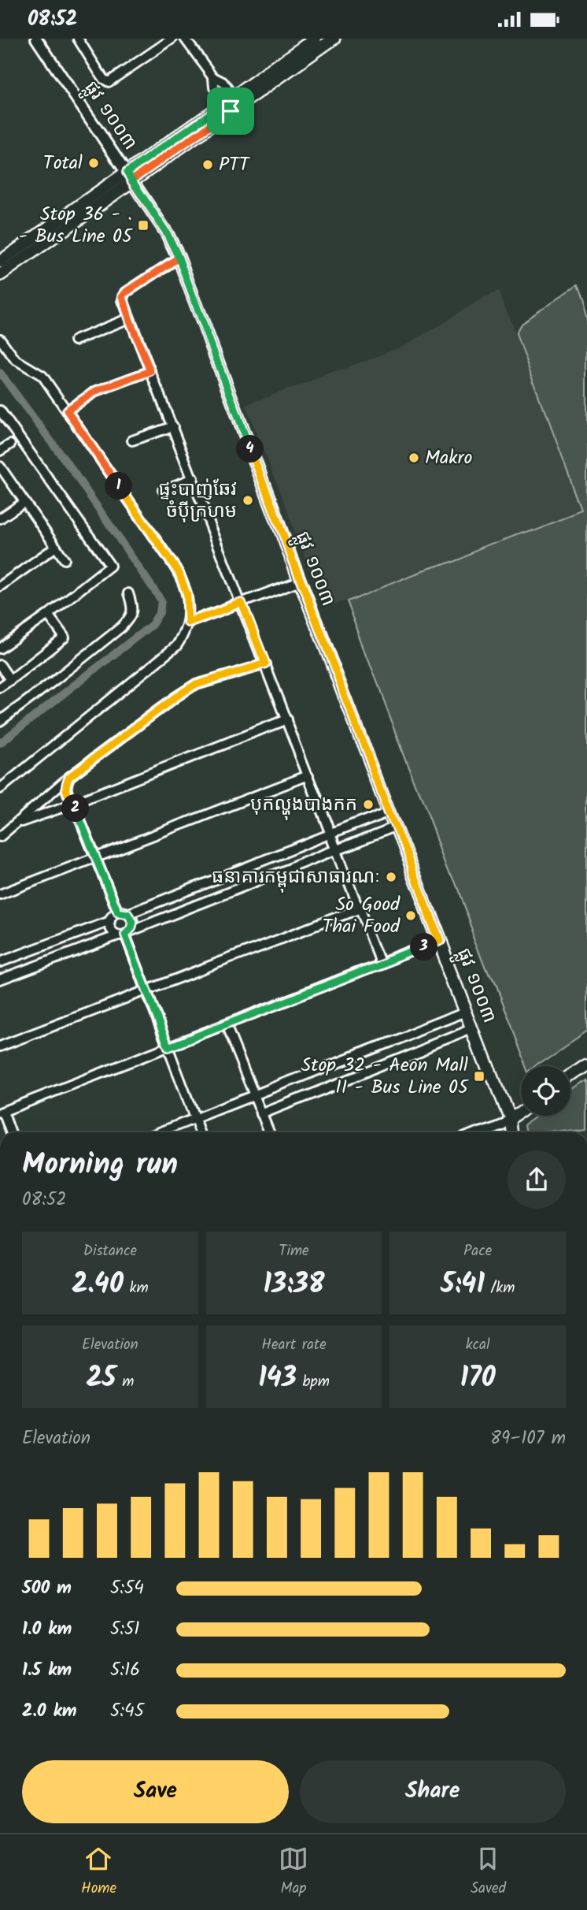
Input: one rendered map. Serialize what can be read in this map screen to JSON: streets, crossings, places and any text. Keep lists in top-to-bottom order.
{
  "streets": {
    "main road": ["ផ្លូវ ១០០៣"]
  },
  "places": {
    "other": [
      "Total",
      "PTT",
      "Makro",
      "ផ្ទះបាញ់ឆែវ ចំប៉ីក្រហម",
      "បុកល្ហុងបាងកក",
      "ធនាគារកម្ពុជាសាធារណៈ",
      "So Good Thai Food"
    ],
    "transit": ["Stop 36 - . - Bus Line 05", "Stop 32 - Aeon Mall II - Bus Line 05"]
  },
  "page": {
    "status": "08:52",
    "pins": [
      "4",
      "1",
      "2",
      "3"
    ],
    "heading": ["Morning run", "08:52"],
    "stats": [
      ["Distance", "2.40 km"],
      ["Time", "13:38"],
      ["Pace", "5:41 /km"],
      ["Elevation", "25 m"],
      ["Heart rate", "143 bpm"],
      ["kcal", "170"]
    ],
    "chart": ["Elevation", "89–107 m"],
    "list": [
      {
        "name": "500 m",
        "note": "5:54"
      },
      {
        "name": "1.0 km",
        "note": "5:51"
      },
      {
        "name": "1.5 km",
        "note": "5:16"
      },
      {
        "name": "2.0 km",
        "note": "5:45"
      }
    ],
    "buttons": ["Save", "Share"],
    "tabs": ["Home", "Map", "Saved"]
  }
}
